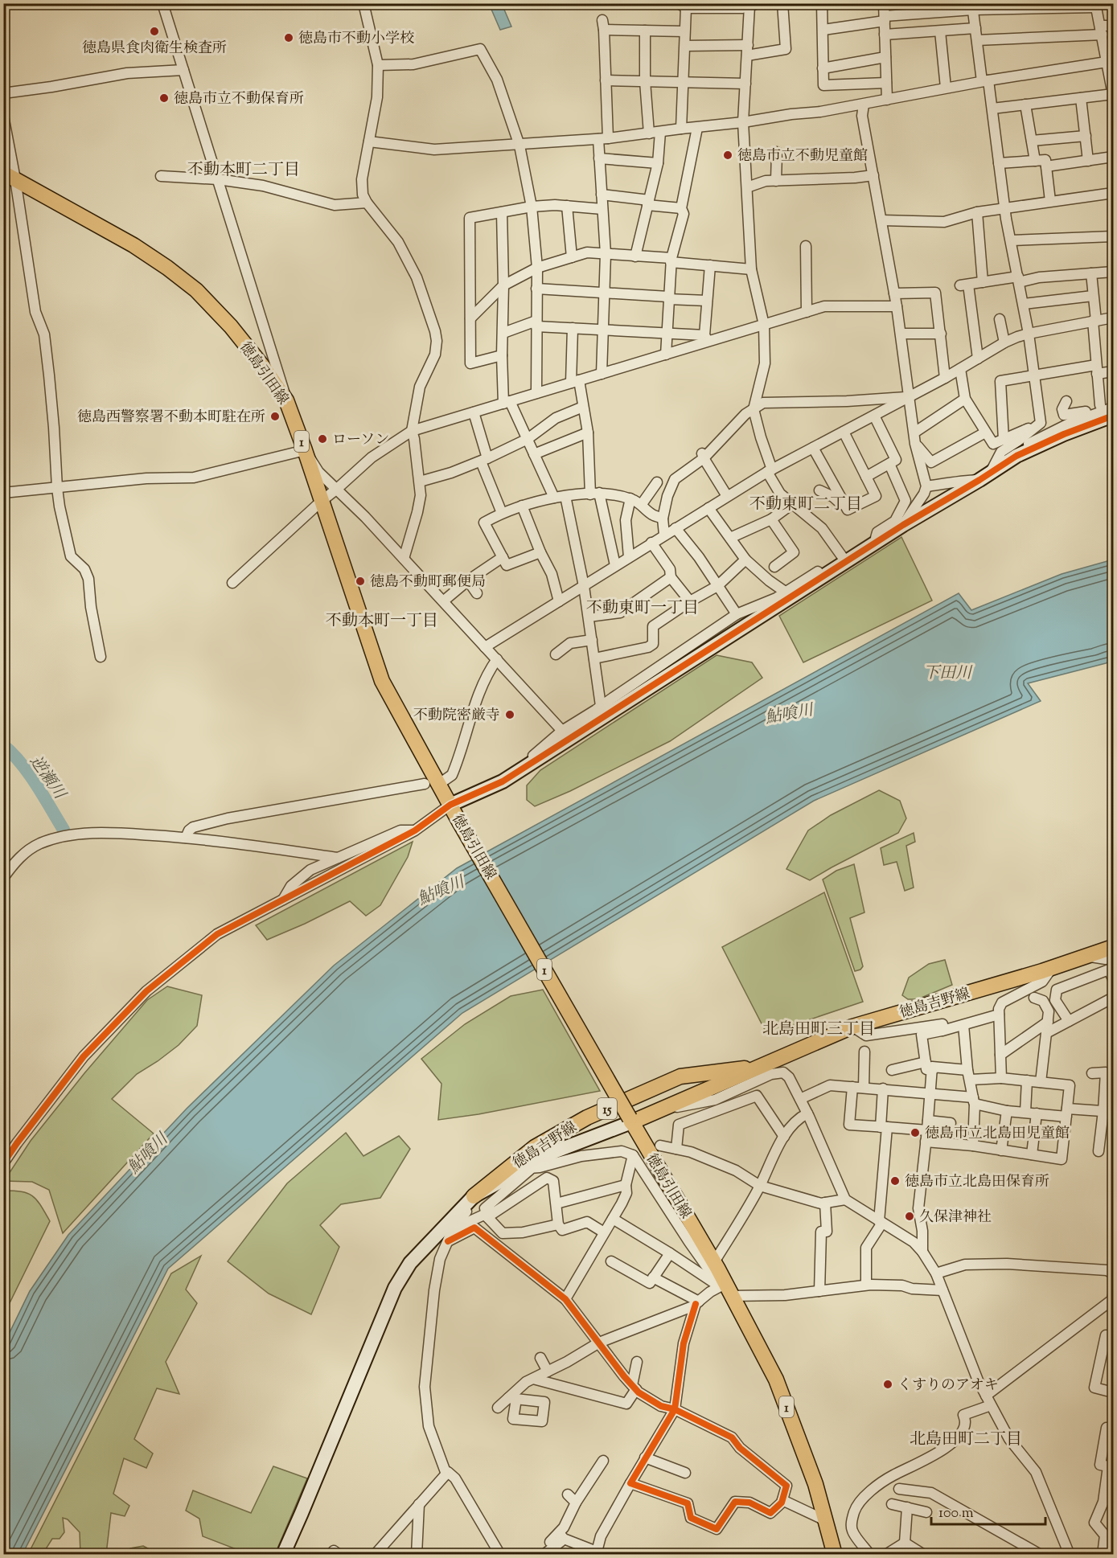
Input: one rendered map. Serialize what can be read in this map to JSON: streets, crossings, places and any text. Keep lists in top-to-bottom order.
{
  "streets": {
    "main road": [
      "徳島引田線",
      "1",
      "徳島吉野線",
      "15"
    ]
  },
  "crossings": [
    ["徳島引田線", "徳島吉野線"]
  ],
  "districts": [
    "不動本町二丁目",
    "不動東町二丁目",
    "不動東町一丁目",
    "不動本町一丁目",
    "北島田町三丁目",
    "北島田町二丁目"
  ],
  "water": ["下田川", "鮎喰川", "逆瀬川"],
  "places": [
    "徳島県食肉衛生検査所",
    "徳島市不動小学校",
    "徳島市立不動保育所",
    "徳島市立不動児童館",
    "徳島西警察署不動本町駐在所",
    "ローソン",
    "徳島不動町郵便局",
    "不動院密厳寺",
    "徳島市立北島田児童館",
    "徳島市立北島田保育所",
    "久保津神社",
    "くすりのアオキ"
  ],
  "scale_bar": "100 m"
}
